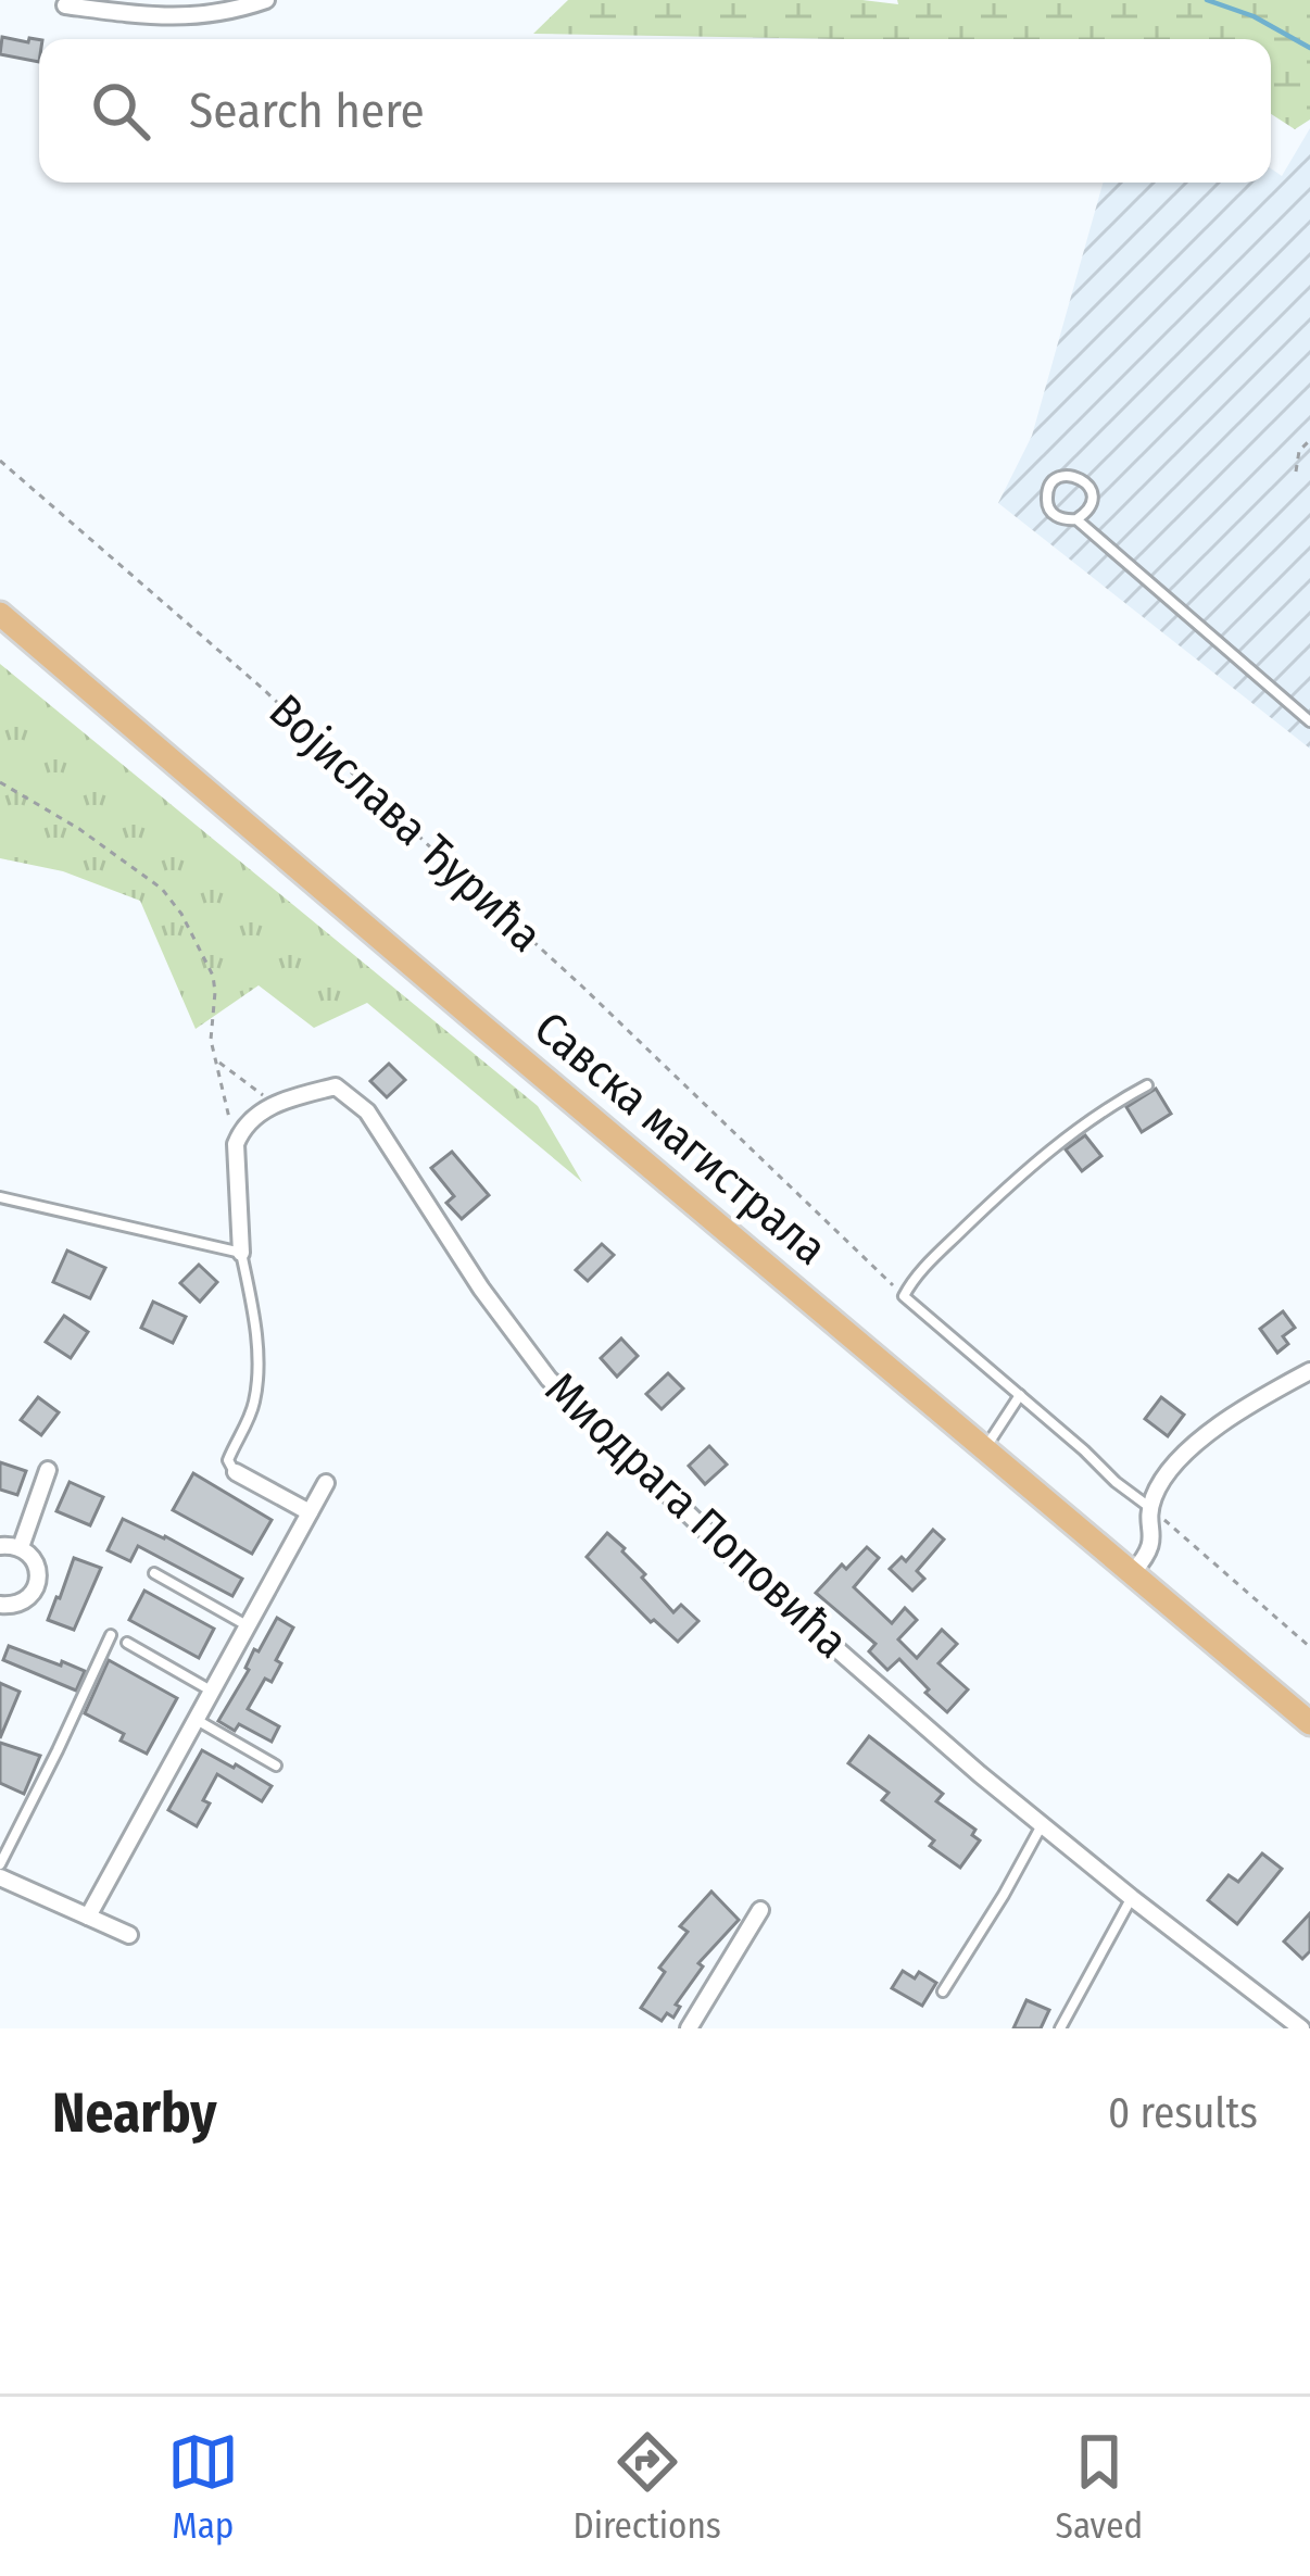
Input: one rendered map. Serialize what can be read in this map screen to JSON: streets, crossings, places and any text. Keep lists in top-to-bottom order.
{
  "streets": {
    "main road": ["Савска магистрала"],
    "street": ["Миодрага Поповића"],
    "path": ["Војислава Ђурића"]
  },
  "page": {
    "search": "Search here",
    "heading": ["Nearby", "0 results"],
    "nav": ["Map", "Directions", "Saved"]
  }
}
